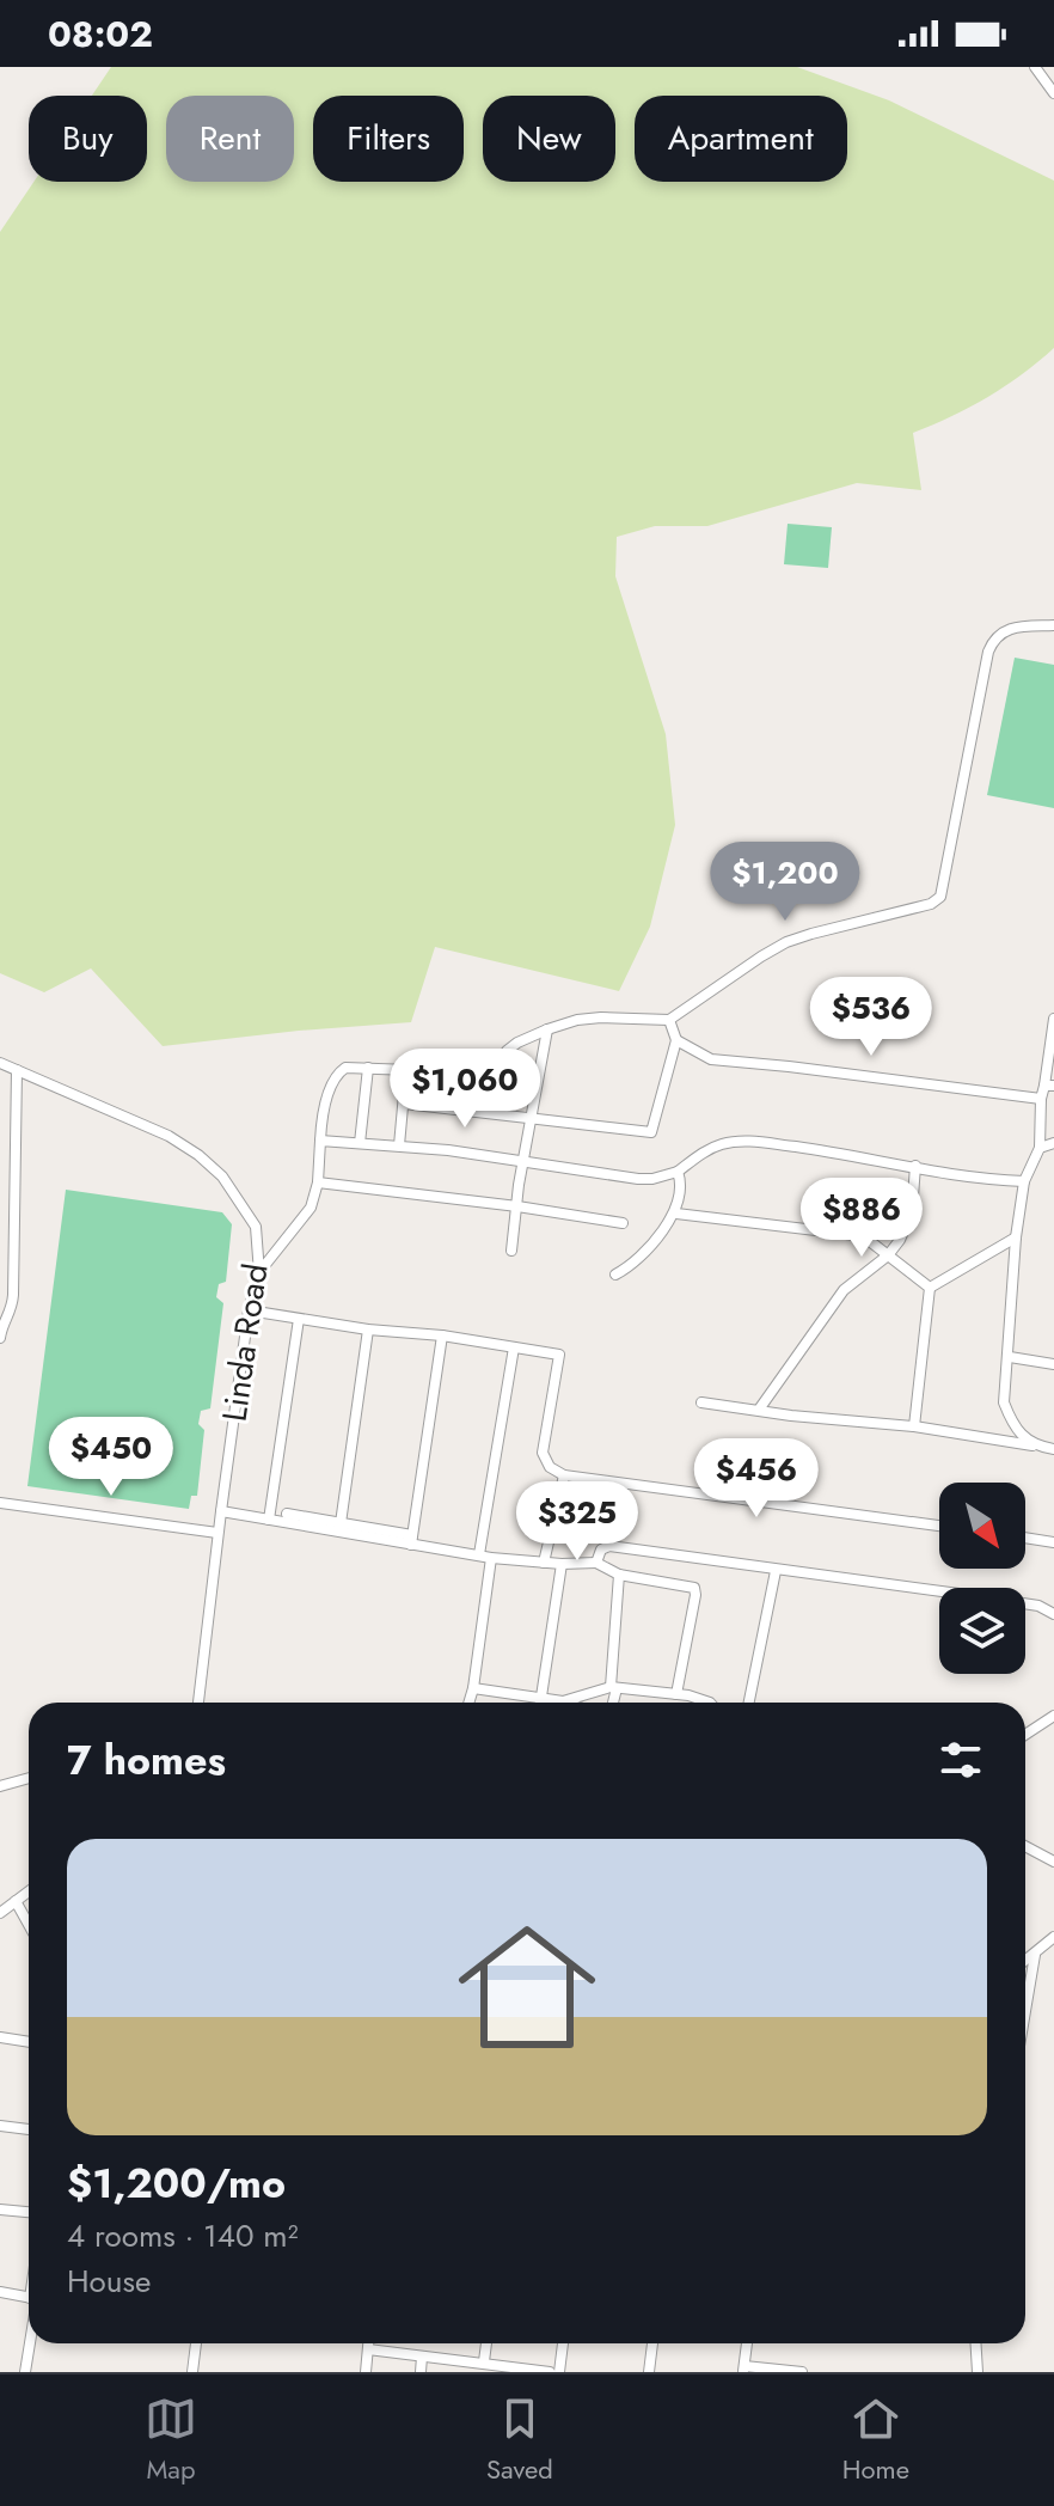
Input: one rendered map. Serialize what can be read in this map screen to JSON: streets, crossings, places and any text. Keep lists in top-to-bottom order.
{
  "streets": {
    "street": ["Linda Road"]
  },
  "north": "bottom right",
  "page": {
    "status": "08:02",
    "chip": [
      "Buy",
      "Rent",
      "Filters",
      "New",
      "Apartment"
    ],
    "price": [
      "$1,200",
      "$536",
      "$1,060",
      "$886",
      "$450",
      "$456",
      "$325"
    ],
    "heading": "7 homes",
    "list": [
      {
        "name": "$1,200/mo",
        "note": "4 rooms · 140 m² · House"
      }
    ],
    "tabs": ["Map", "Saved", "Home"]
  }
}
